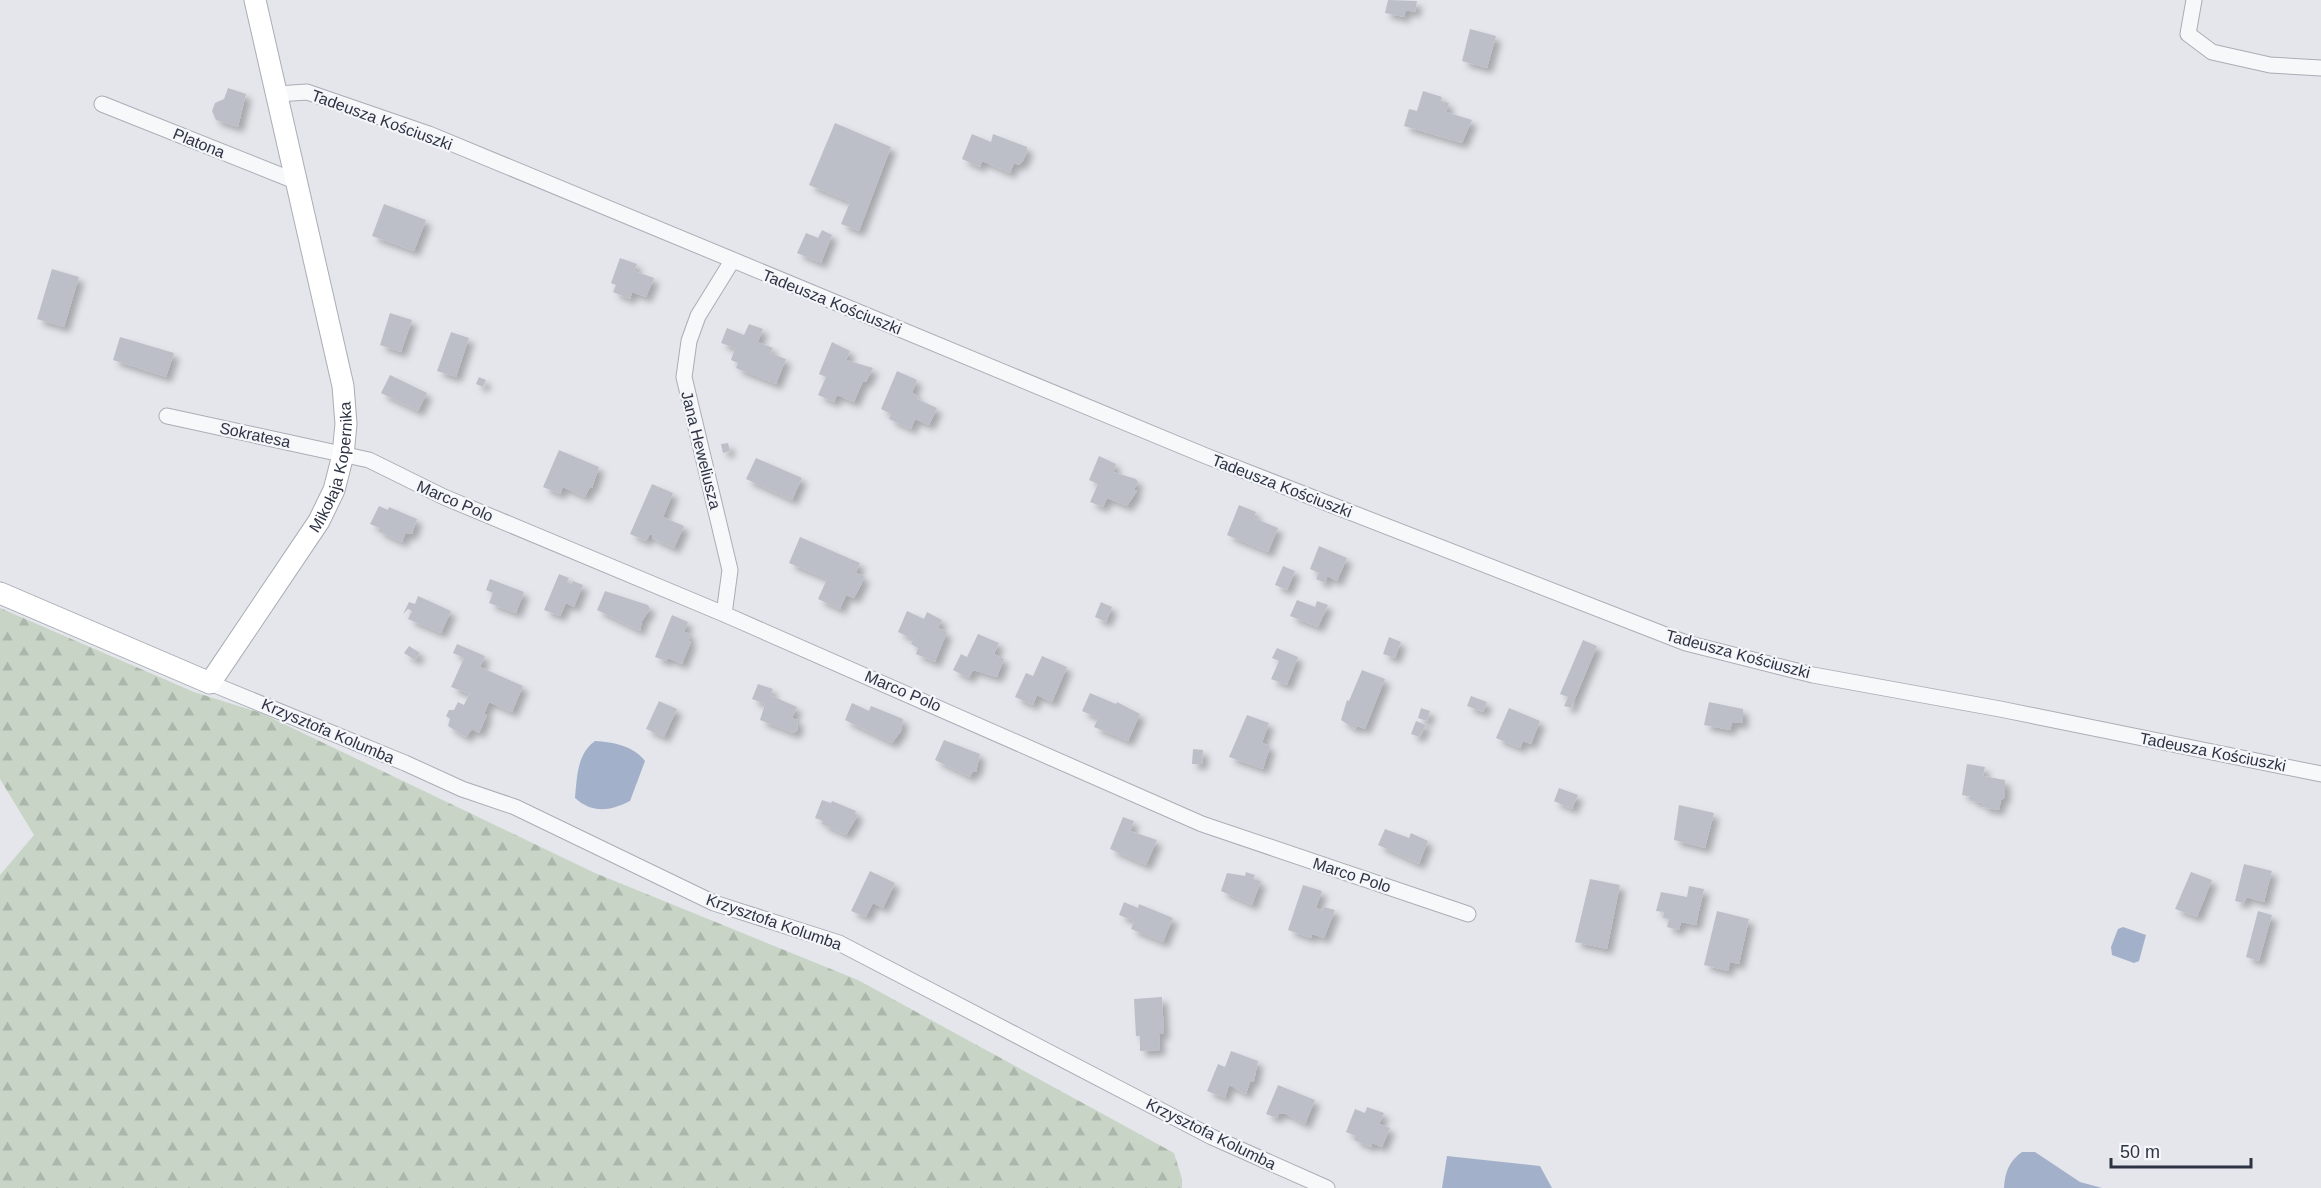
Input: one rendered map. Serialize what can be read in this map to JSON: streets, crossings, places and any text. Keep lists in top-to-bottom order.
{
  "streets": {
    "street": [
      "Tadeusza Kościuszki",
      "Platona",
      "Sokratesa",
      "Jana Heweliusza",
      "Mikołaja Kopernika",
      "Marco Polo",
      "Krzysztofa Kolumba"
    ]
  },
  "crossings": [
    ["Tadeusza Kościuszki", "Jana Heweliusza"],
    ["Tadeusza Kościuszki", "Mikołaja Kopernika"],
    ["Platona", "Mikołaja Kopernika"],
    ["Sokratesa", "Mikołaja Kopernika"],
    ["Sokratesa", "Marco Polo"],
    ["Jana Heweliusza", "Marco Polo"],
    ["Mikołaja Kopernika", "Marco Polo"],
    ["Mikołaja Kopernika", "Krzysztofa Kolumba"]
  ],
  "scale_bar": "50 m"
}
